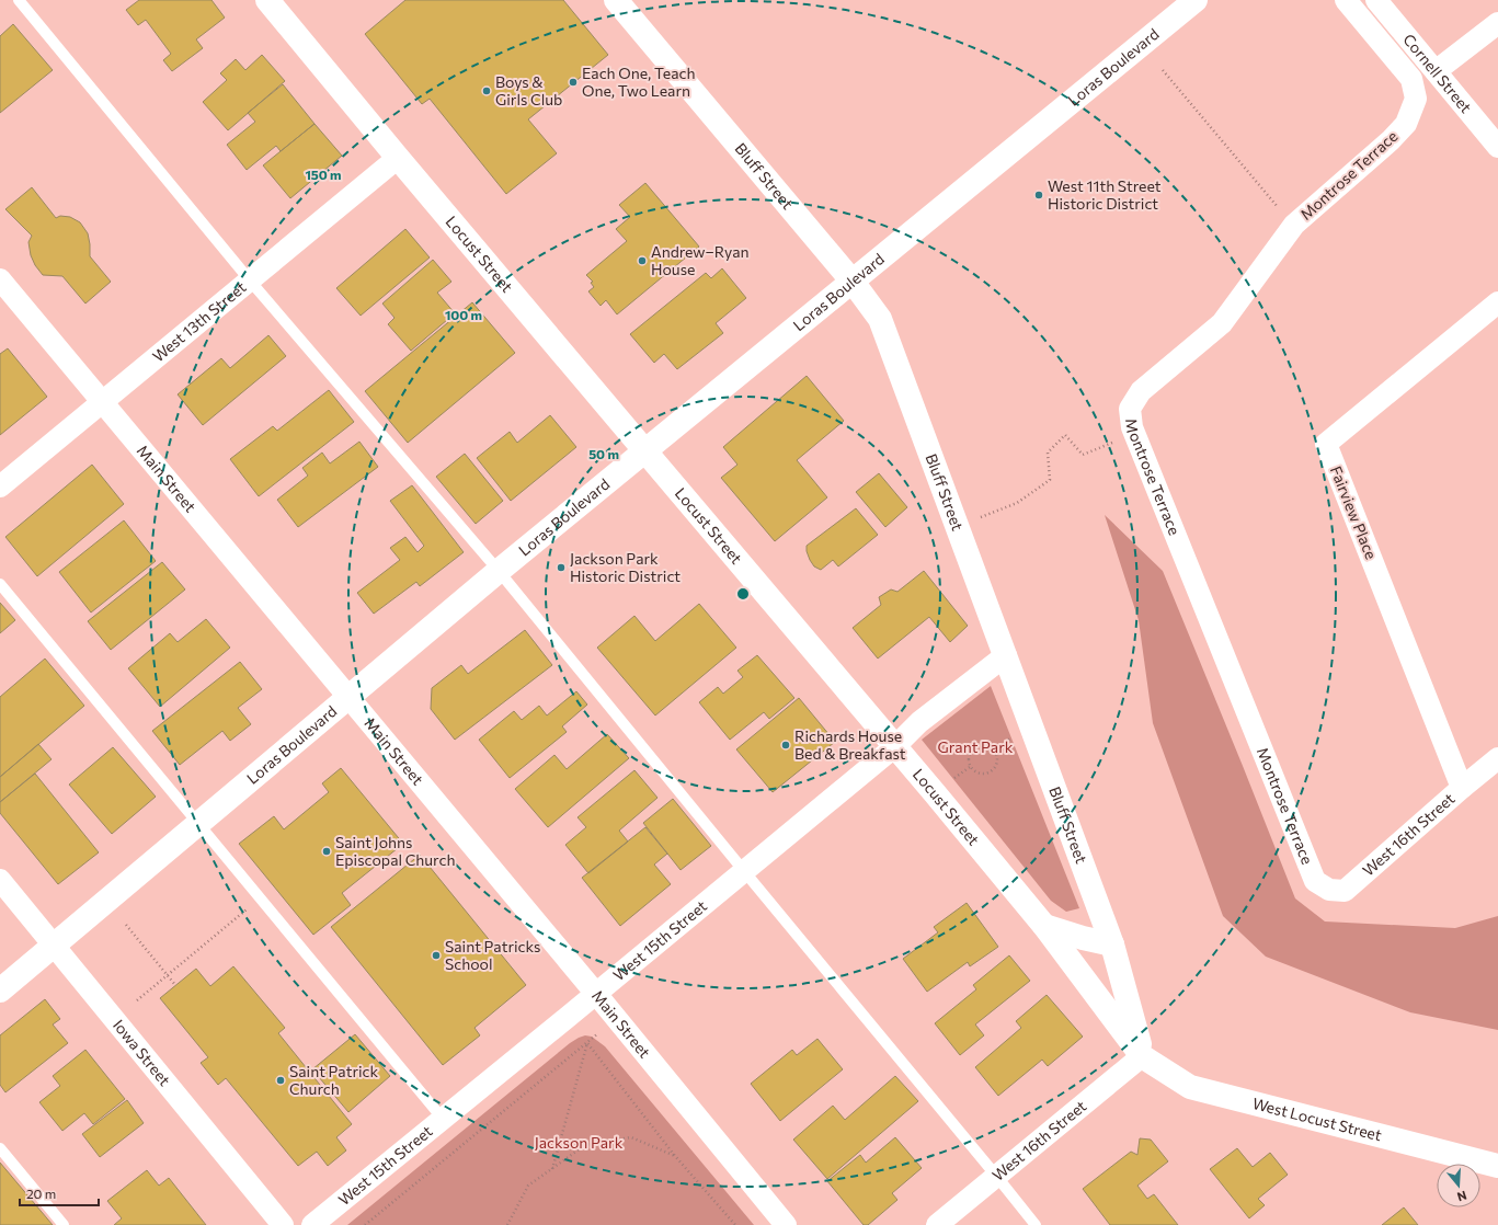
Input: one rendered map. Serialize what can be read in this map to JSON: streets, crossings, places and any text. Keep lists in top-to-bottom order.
{
  "streets": {
    "main road": [
      "Loras Boulevard",
      "Bluff Street",
      "Locust Street",
      "West Locust Street"
    ],
    "street": [
      "Cornell Street",
      "Montrose Terrace",
      "West 13th Street",
      "Main Street",
      "Fairview Place",
      "West 16th Street",
      "West 15th Street",
      "Iowa Street"
    ]
  },
  "crossings": [
    ["Loras Boulevard", "Bluff Street"],
    ["Loras Boulevard", "Locust Street"],
    ["Loras Boulevard", "Main Street"],
    ["Loras Boulevard", "Iowa Street"],
    ["Montrose Terrace", "West 16th Street"],
    ["Bluff Street", "Locust Street"],
    ["Bluff Street", "West 16th Street"],
    ["Bluff Street", "West 15th Street"],
    ["Bluff Street", "West Locust Street"],
    ["Locust Street", "West 13th Street"],
    ["Locust Street", "West 16th Street"],
    ["Locust Street", "West 15th Street"],
    ["Locust Street", "West Locust Street"],
    ["West 13th Street", "Main Street"],
    ["Main Street", "West 15th Street"],
    ["Fairview Place", "West 16th Street"],
    ["West 16th Street", "West Locust Street"]
  ],
  "parks": ["Grant Park", "Jackson Park"],
  "places": [
    "Each One, Teach One, Two Learn",
    "Boys & Girls Club",
    "West 11th Street Historic District",
    "Andrew–Ryan House",
    "Jackson Park Historic District",
    "Richards House Bed & Breakfast",
    "Saint Johns Episcopal Church",
    "Saint Patricks School",
    "Saint Patrick Church"
  ],
  "scale_bar": "20 m",
  "north": "bottom",
  "rings": ["150 m", "100 m", "50 m"]
}
